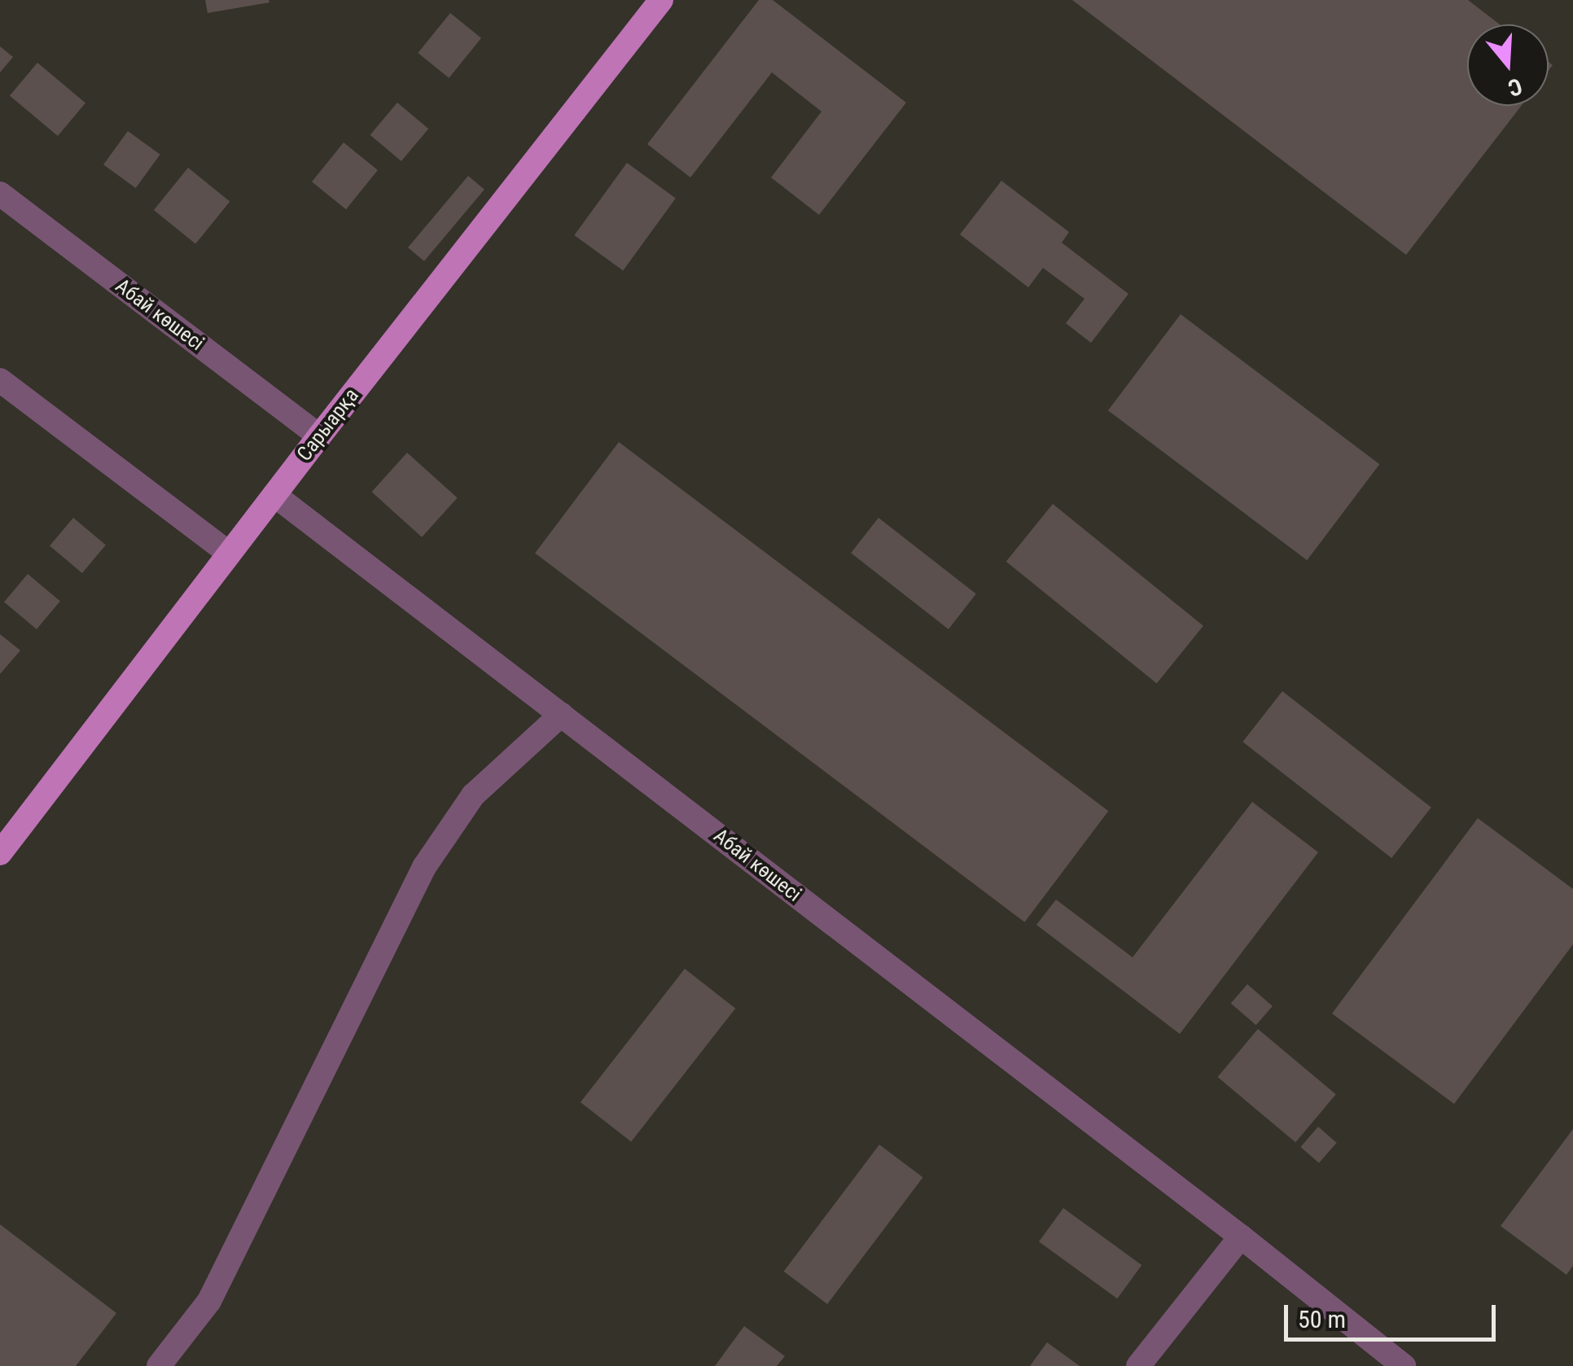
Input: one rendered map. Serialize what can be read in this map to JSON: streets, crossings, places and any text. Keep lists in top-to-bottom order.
{
  "streets": {
    "main road": ["Сарыарқа"],
    "street": ["Абай көшесі"]
  },
  "crossings": [
    ["Абай көшесі", "Сарыарқа"]
  ],
  "scale_bar": "50 m",
  "north": "bottom"
}
